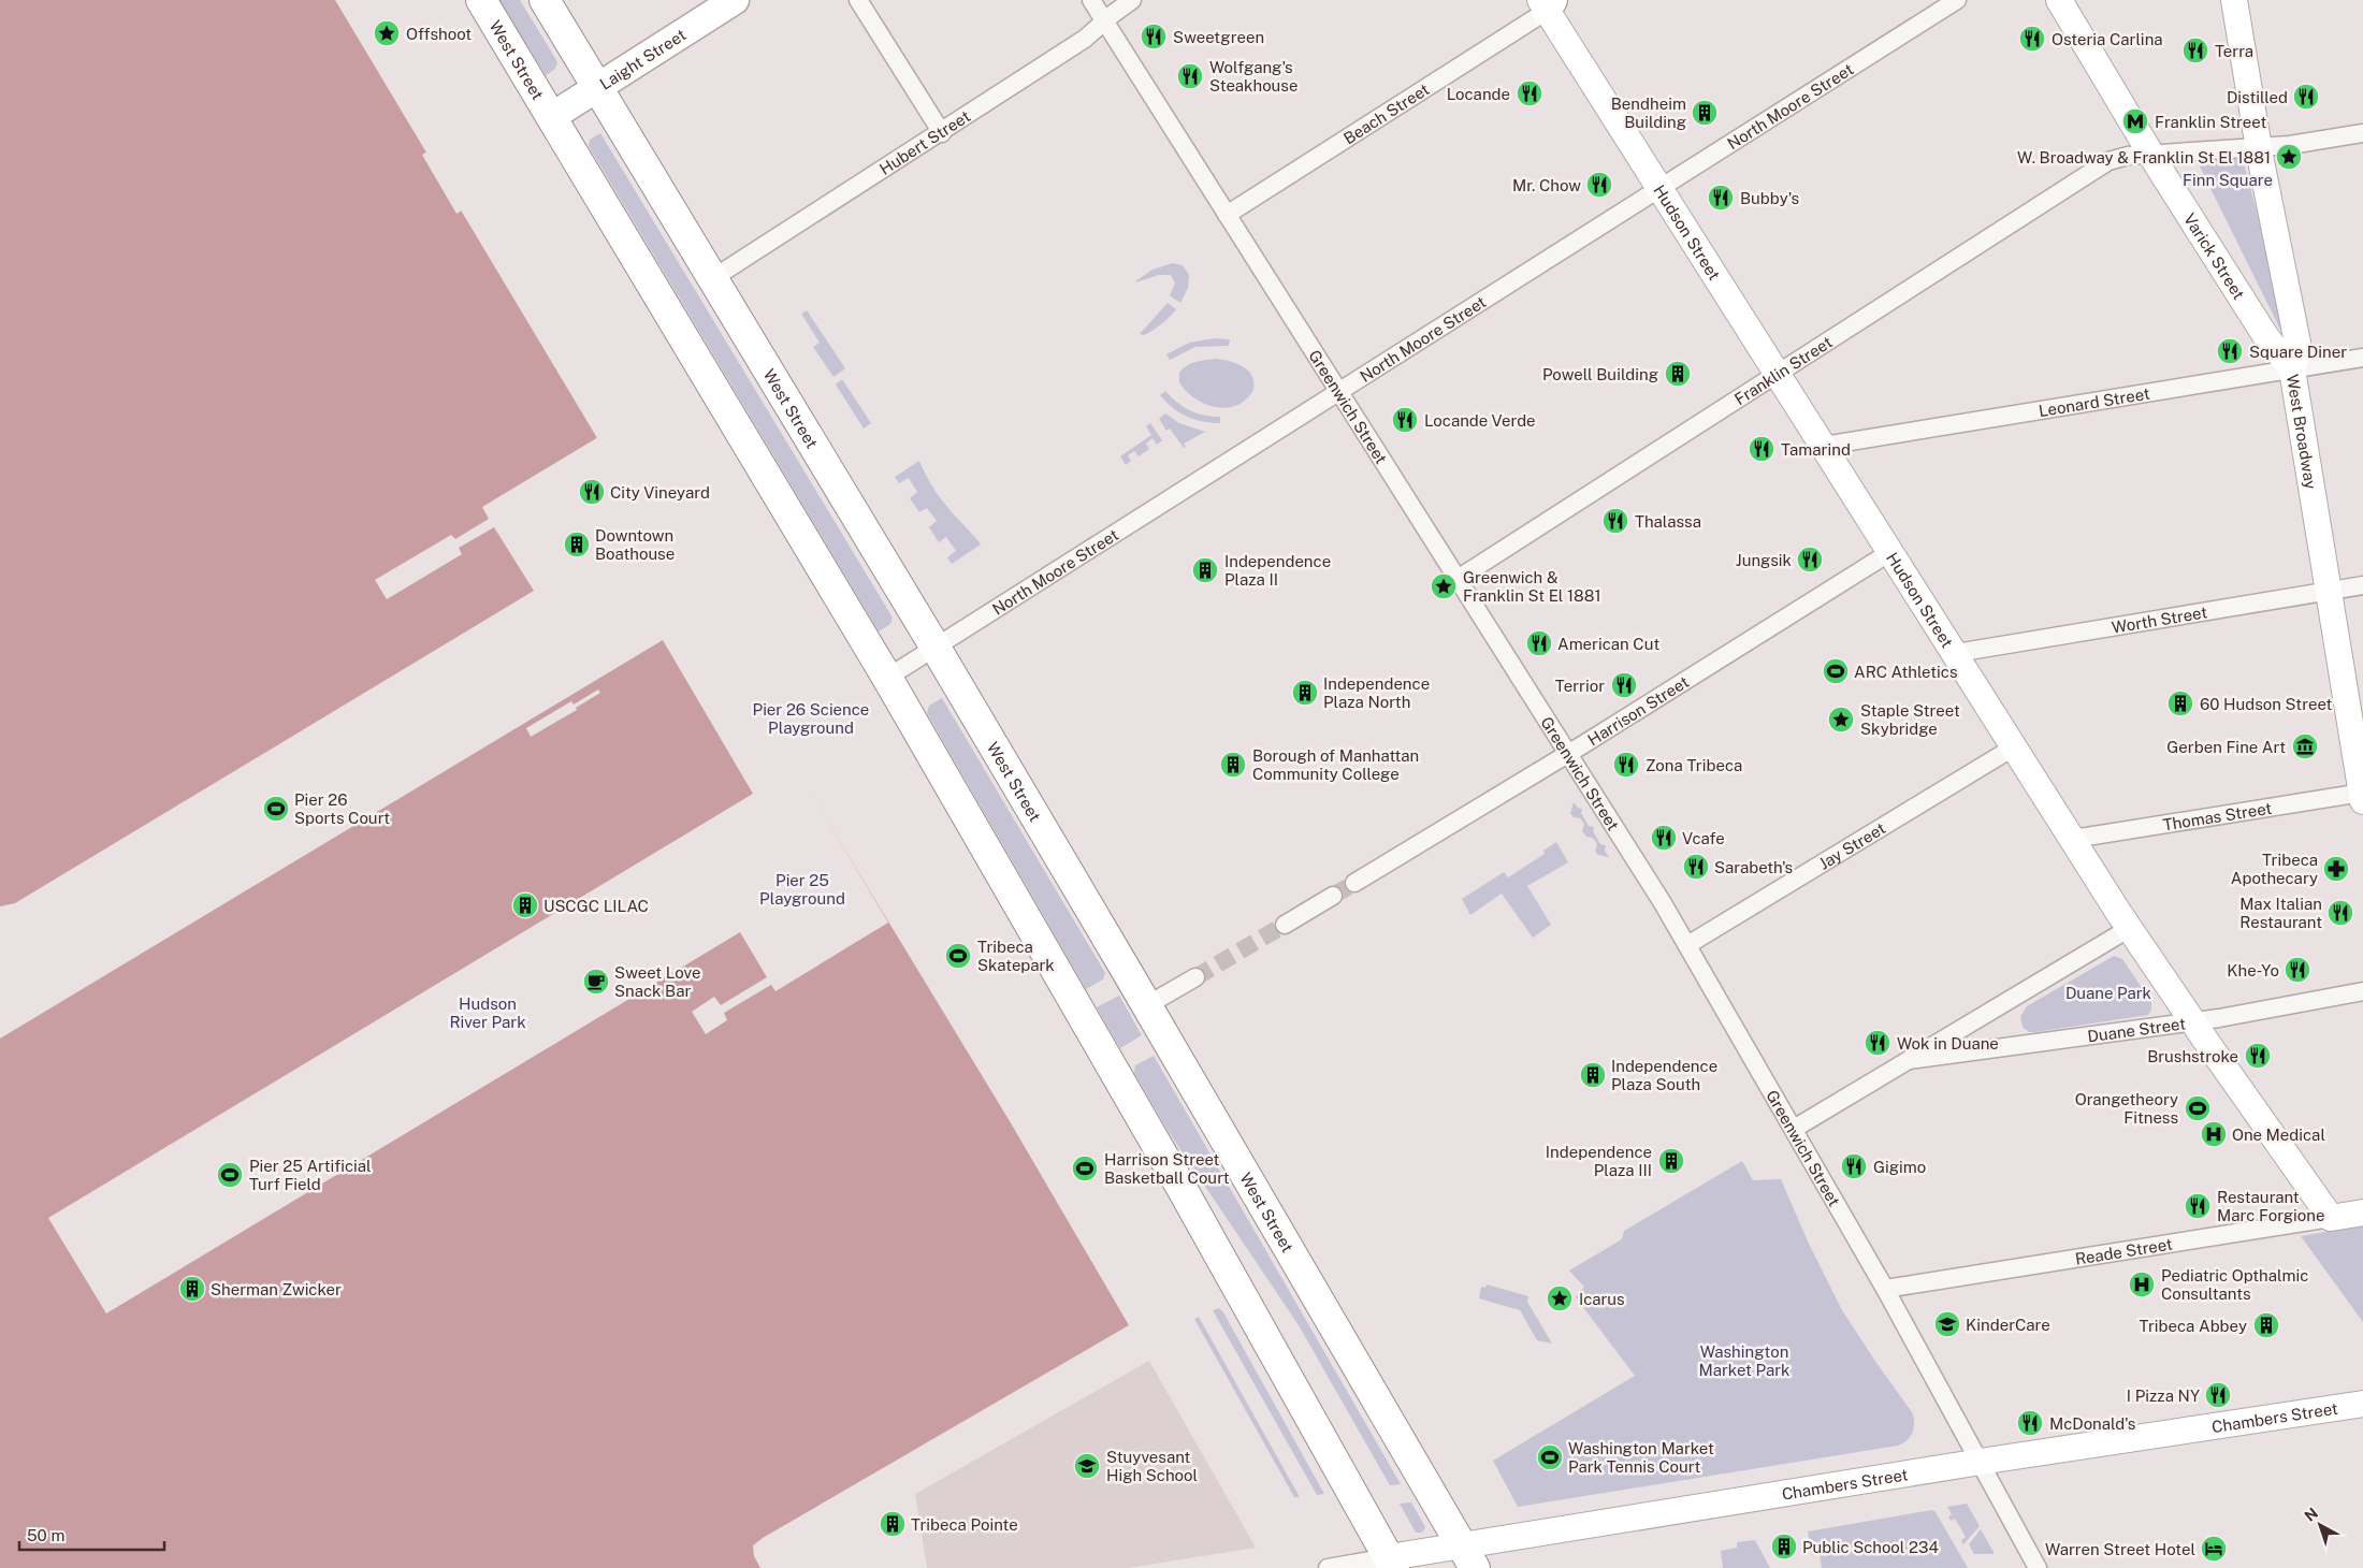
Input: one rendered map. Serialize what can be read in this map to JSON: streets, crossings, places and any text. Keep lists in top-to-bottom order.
{
  "streets": {
    "highway": ["West Street"],
    "main road": [
      "Laight Street",
      "Hudson Street",
      "Varick Street",
      "West Broadway",
      "Reade Street",
      "Chambers Street"
    ],
    "street": [
      "North Moore Street",
      "Beach Street",
      "Hubert Street",
      "Franklin Street",
      "Leonard Street",
      "Greenwich Street",
      "Worth Street",
      "Harrison Street",
      "Thomas Street",
      "Jay Street",
      "Duane Street"
    ]
  },
  "crossings": [
    ["Laight Street", "West Street"],
    ["West Street", "North Moore Street"],
    ["West Street", "Hubert Street"],
    ["West Street", "Chambers Street"],
    ["North Moore Street", "Hudson Street"],
    ["North Moore Street", "Greenwich Street"],
    ["Beach Street", "Hudson Street"],
    ["Beach Street", "Greenwich Street"],
    ["Hubert Street", "Greenwich Street"],
    ["Hudson Street", "Franklin Street"],
    ["Hudson Street", "Leonard Street"],
    ["Hudson Street", "Worth Street"],
    ["Hudson Street", "Harrison Street"],
    ["Hudson Street", "Thomas Street"],
    ["Hudson Street", "Jay Street"],
    ["Hudson Street", "Duane Street"],
    ["Hudson Street", "Reade Street"],
    ["Varick Street", "Franklin Street"],
    ["Varick Street", "Leonard Street"],
    ["Varick Street", "West Broadway"],
    ["Franklin Street", "Greenwich Street"],
    ["Franklin Street", "West Broadway"],
    ["Leonard Street", "West Broadway"],
    ["Greenwich Street", "Harrison Street"],
    ["Greenwich Street", "Jay Street"],
    ["Greenwich Street", "Duane Street"],
    ["Greenwich Street", "Reade Street"],
    ["Greenwich Street", "Chambers Street"],
    ["West Broadway", "Worth Street"],
    ["West Broadway", "Thomas Street"]
  ],
  "parks": [
    "Finn Square",
    "Pier 26 Science Playground",
    "Pier 25 Playground",
    "Duane Park",
    "Hudson River Park",
    "Washington Market Park"
  ],
  "places": {
    "place": [
      "Offshoot",
      "W. Broadway & Franklin St El 1881",
      "Greenwich & Franklin St El 1881",
      "Staple Street Skybridge",
      "Icarus"
    ],
    "restaurant": [
      "Sweetgreen",
      "Osteria Carlina",
      "Terra",
      "Wolfgang's Steakhouse",
      "Locande",
      "Distilled",
      "Mr. Chow",
      "Bubby's",
      "Square Diner",
      "Locande Verde",
      "Tamarind",
      "City Vineyard",
      "Thalassa",
      "Jungsik",
      "American Cut",
      "Terrior",
      "Zona Tribeca",
      "Vcafe",
      "Sarabeth's",
      "Max Italian Restaurant",
      "Khe-Yo",
      "Wok in Duane",
      "Brushstroke",
      "Gigimo",
      "Restaurant Marc Forgione",
      "I Pizza NY",
      "McDonald's"
    ],
    "building": [
      "Bendheim Building",
      "Powell Building",
      "Downtown Boathouse",
      "Independence Plaza II",
      "Independence Plaza North",
      "60 Hudson Street",
      "Borough of Manhattan Community College",
      "USCGC LILAC",
      "Independence Plaza South",
      "Independence Plaza III",
      "Sherman Zwicker",
      "Tribeca Abbey",
      "Tribeca Pointe",
      "Public School 234"
    ],
    "metro station": ["Franklin Street"],
    "sports": [
      "ARC Athletics",
      "Pier 26 Sports Court",
      "Tribeca Skatepark",
      "Orangetheory Fitness",
      "Harrison Street Basketball Court",
      "Pier 25 Artificial Turf Field",
      "Washington Market Park Tennis Court"
    ],
    "museum": ["Gerben Fine Art"],
    "pharmacy": ["Tribeca Apothecary"],
    "cafe": ["Sweet Love Snack Bar"],
    "hospital": ["One Medical", "Pediatric Opthalmic Consultants"],
    "school or university": ["KinderCare", "Stuyvesant High School"],
    "hotel": ["Warren Street Hotel"]
  },
  "scale_bar": "50 m",
  "north": "top left"
}
